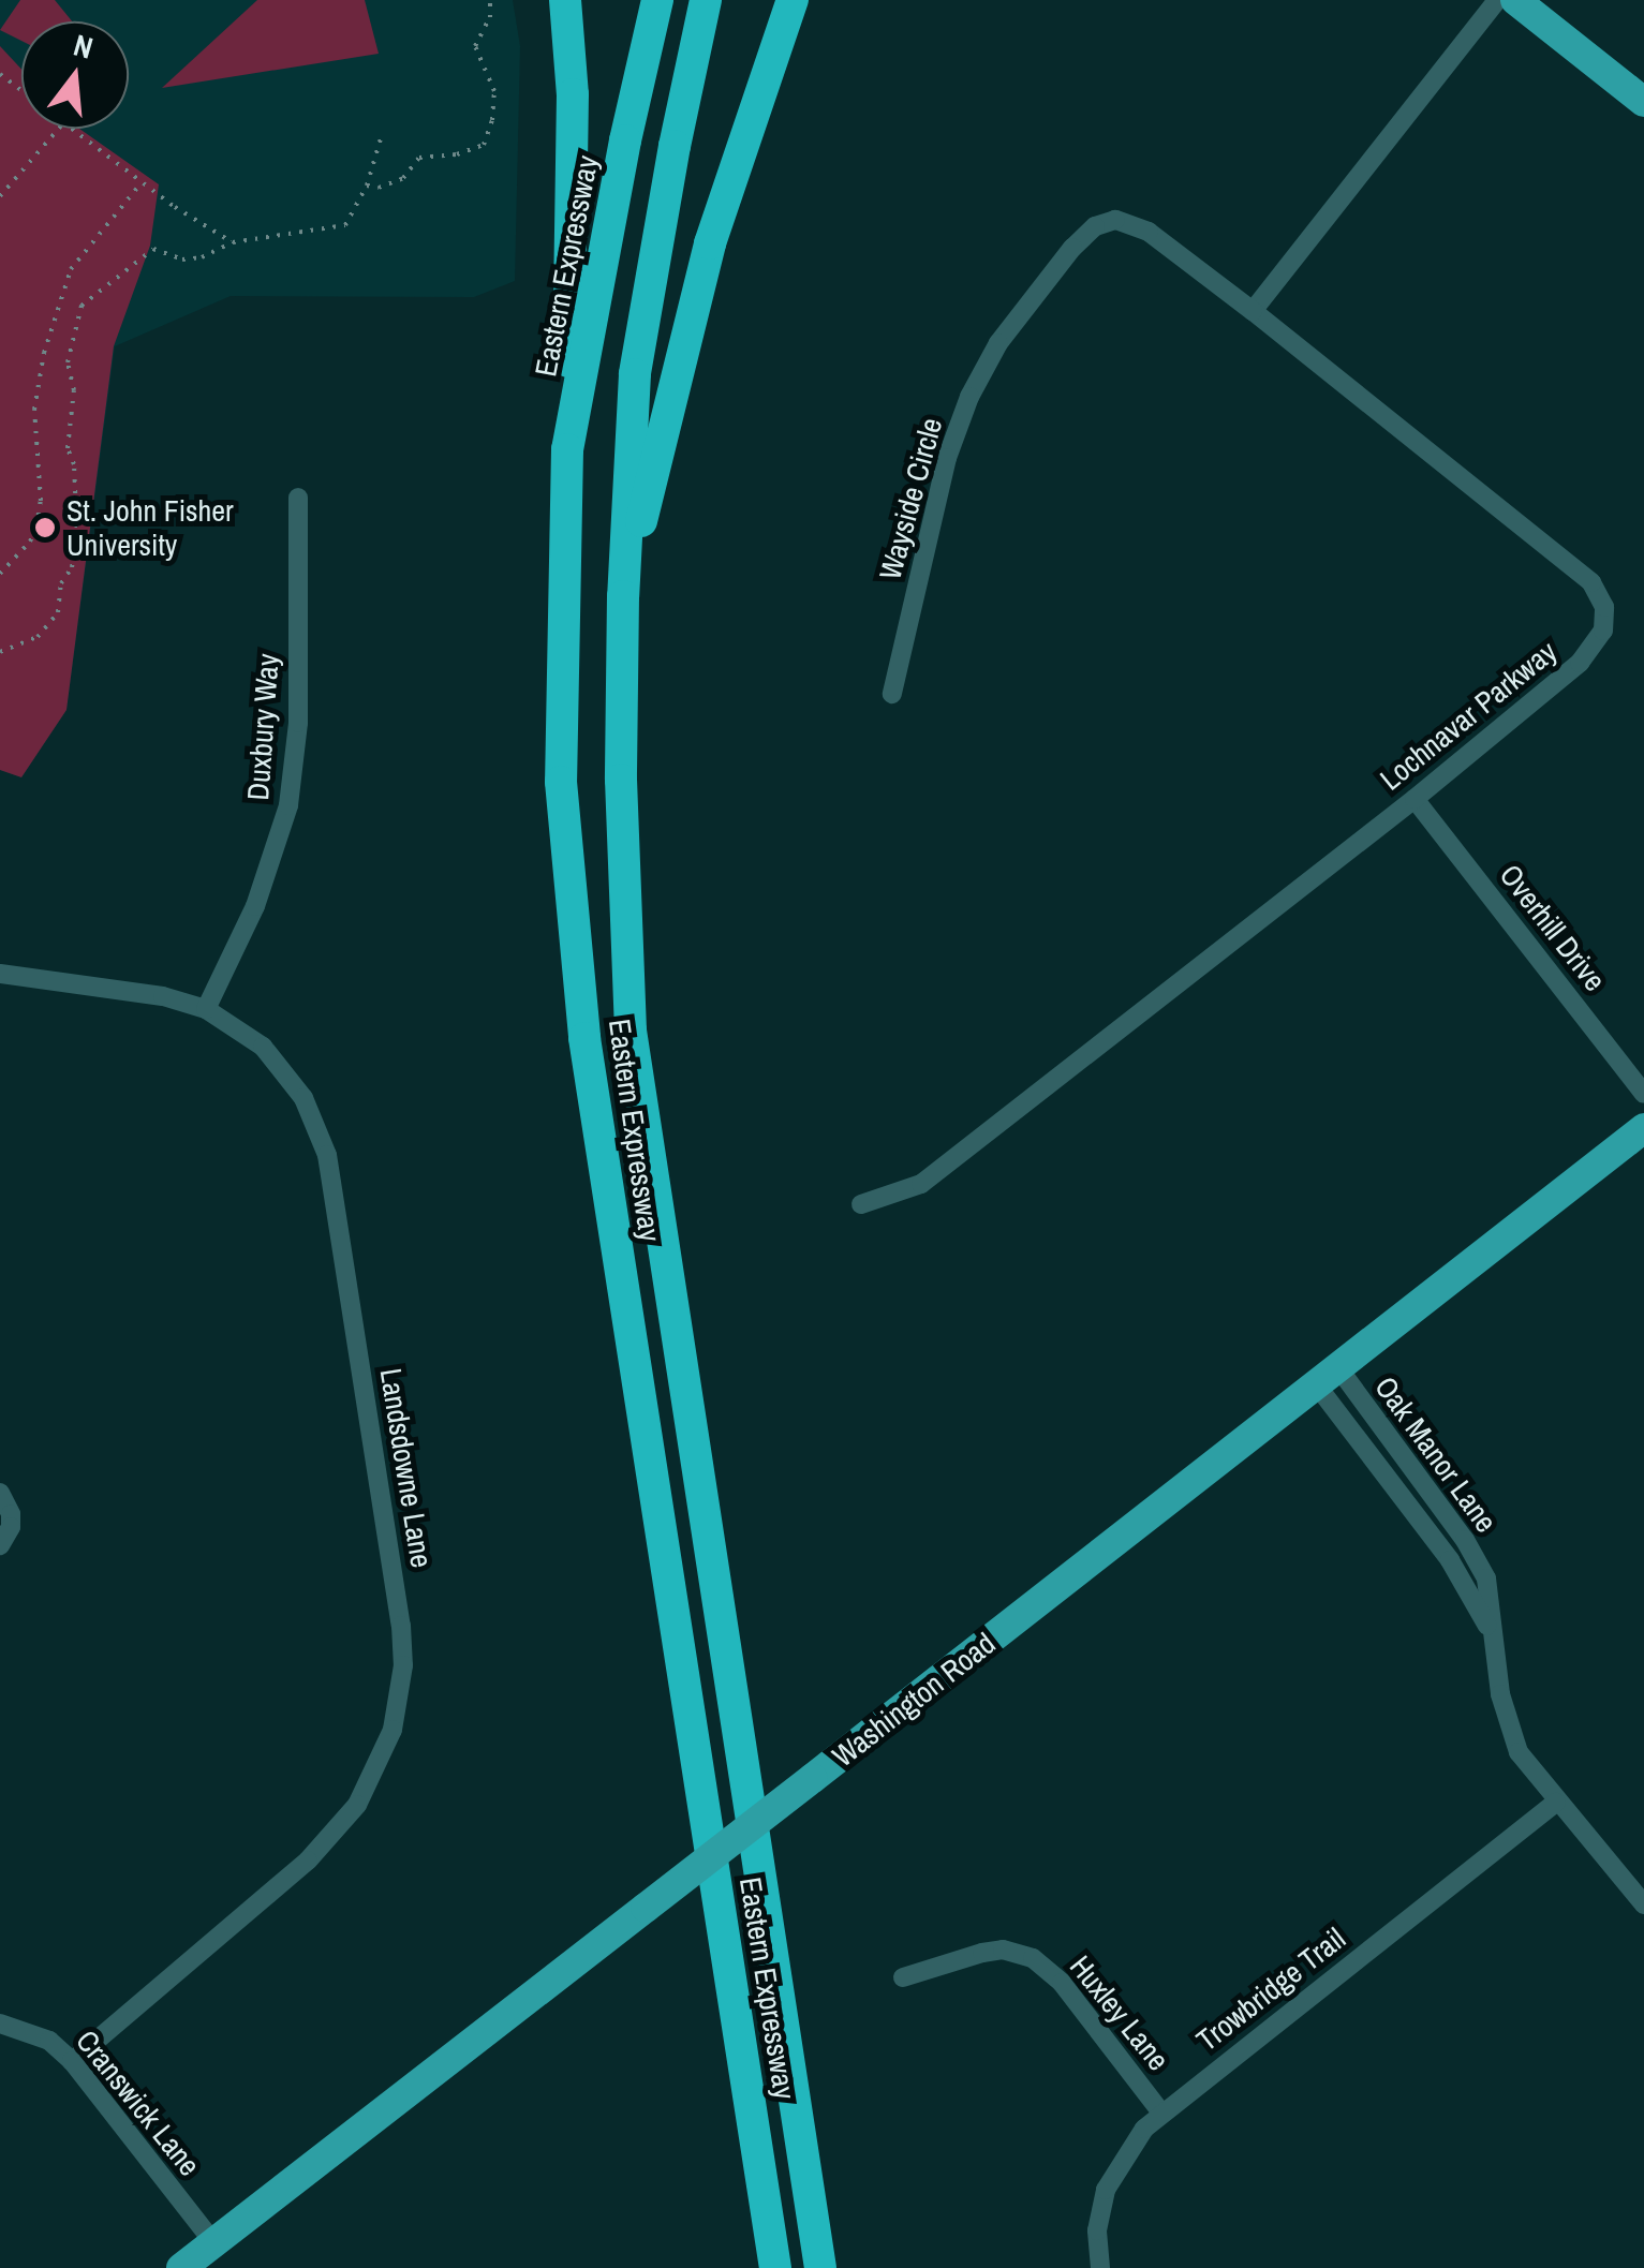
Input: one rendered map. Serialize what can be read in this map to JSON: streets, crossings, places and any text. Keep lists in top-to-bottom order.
{
  "streets": {
    "highway": ["Eastern Expressway"],
    "main road": ["Washington Road"],
    "street": [
      "Wayside Circle",
      "Lochnavar Parkway",
      "Duxbury Way",
      "Overhill Drive",
      "Oak Manor Lane",
      "Landsdowne Lane",
      "Trowbridge Trail",
      "Huxley Lane",
      "Cranswick Lane"
    ]
  },
  "crossings": [
    ["Wayside Circle", "Lochnavar Parkway"],
    ["Lochnavar Parkway", "Overhill Drive"],
    ["Duxbury Way", "Landsdowne Lane"],
    ["Oak Manor Lane", "Washington Road"],
    ["Oak Manor Lane", "Trowbridge Trail"],
    ["Landsdowne Lane", "Cranswick Lane"],
    ["Washington Road", "Cranswick Lane"],
    ["Trowbridge Trail", "Huxley Lane"]
  ],
  "places": ["St. John Fisher University"],
  "north": "top"
}
